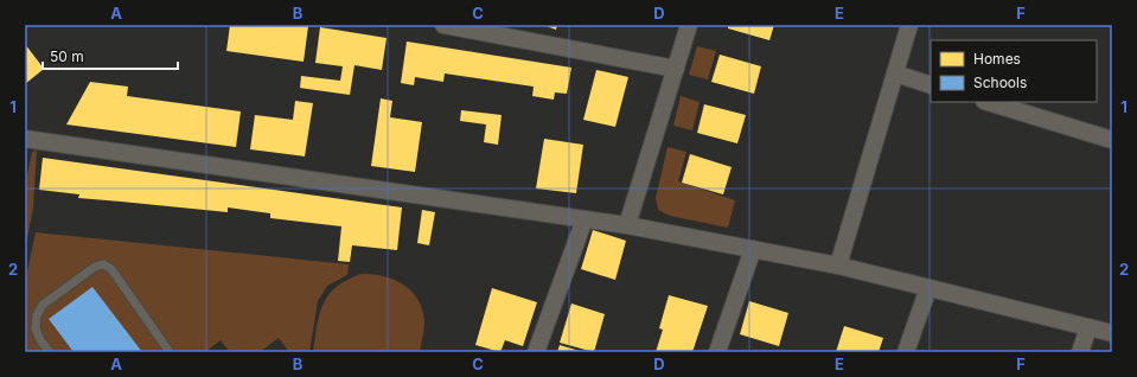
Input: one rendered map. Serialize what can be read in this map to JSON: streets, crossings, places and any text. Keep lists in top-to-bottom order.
{
  "legend": ["Homes", "Schools"],
  "scale_bar": "50 m",
  "grid": {
    "columns": [
      "A",
      "B",
      "C",
      "D",
      "E",
      "F"
    ],
    "rows": ["1", "2"]
  }
}
